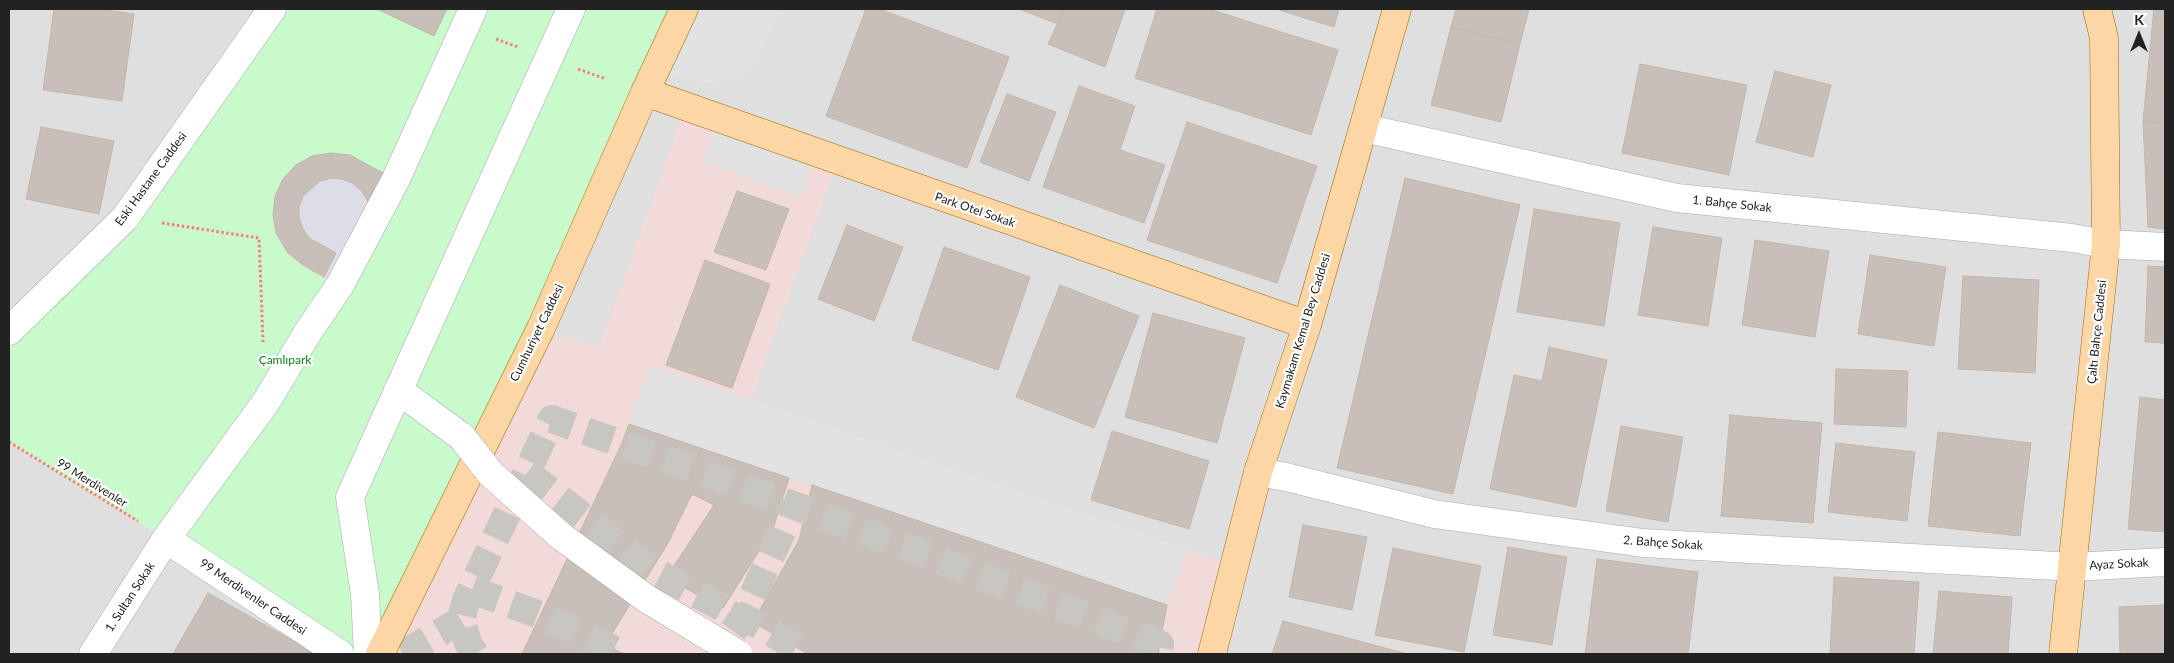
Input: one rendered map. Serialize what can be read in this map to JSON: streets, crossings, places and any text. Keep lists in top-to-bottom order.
{
  "streets": {
    "main road": [
      "Park Otel Sokak",
      "Kaymakam Kemal Bey Caddesi",
      "Çaltı Bahçe Caddesi",
      "Cumhuriyet Caddesi"
    ],
    "street": [
      "Eski Hastane Caddesi",
      "1. Bahçe Sokak",
      "2. Bahçe Sokak",
      "Ayaz Sokak",
      "1. Sultan Sokak",
      "99 Merdivenler Caddesi"
    ],
    "path": ["99 Merdivenler"]
  },
  "crossings": [
    ["1. Bahçe Sokak", "Kaymakam Kemal Bey Caddesi"],
    ["1. Bahçe Sokak", "Çaltı Bahçe Caddesi"],
    ["Park Otel Sokak", "Kaymakam Kemal Bey Caddesi"],
    ["Park Otel Sokak", "Cumhuriyet Caddesi"],
    ["Kaymakam Kemal Bey Caddesi", "2. Bahçe Sokak"],
    ["Çaltı Bahçe Caddesi", "2. Bahçe Sokak"],
    ["Çaltı Bahçe Caddesi", "Ayaz Sokak"],
    ["99 Merdivenler", "1. Sultan Sokak"],
    ["99 Merdivenler", "99 Merdivenler Caddesi"],
    ["2. Bahçe Sokak", "Ayaz Sokak"],
    ["1. Sultan Sokak", "99 Merdivenler Caddesi"]
  ],
  "parks": ["Çamlıpark"],
  "north": "top"
}
